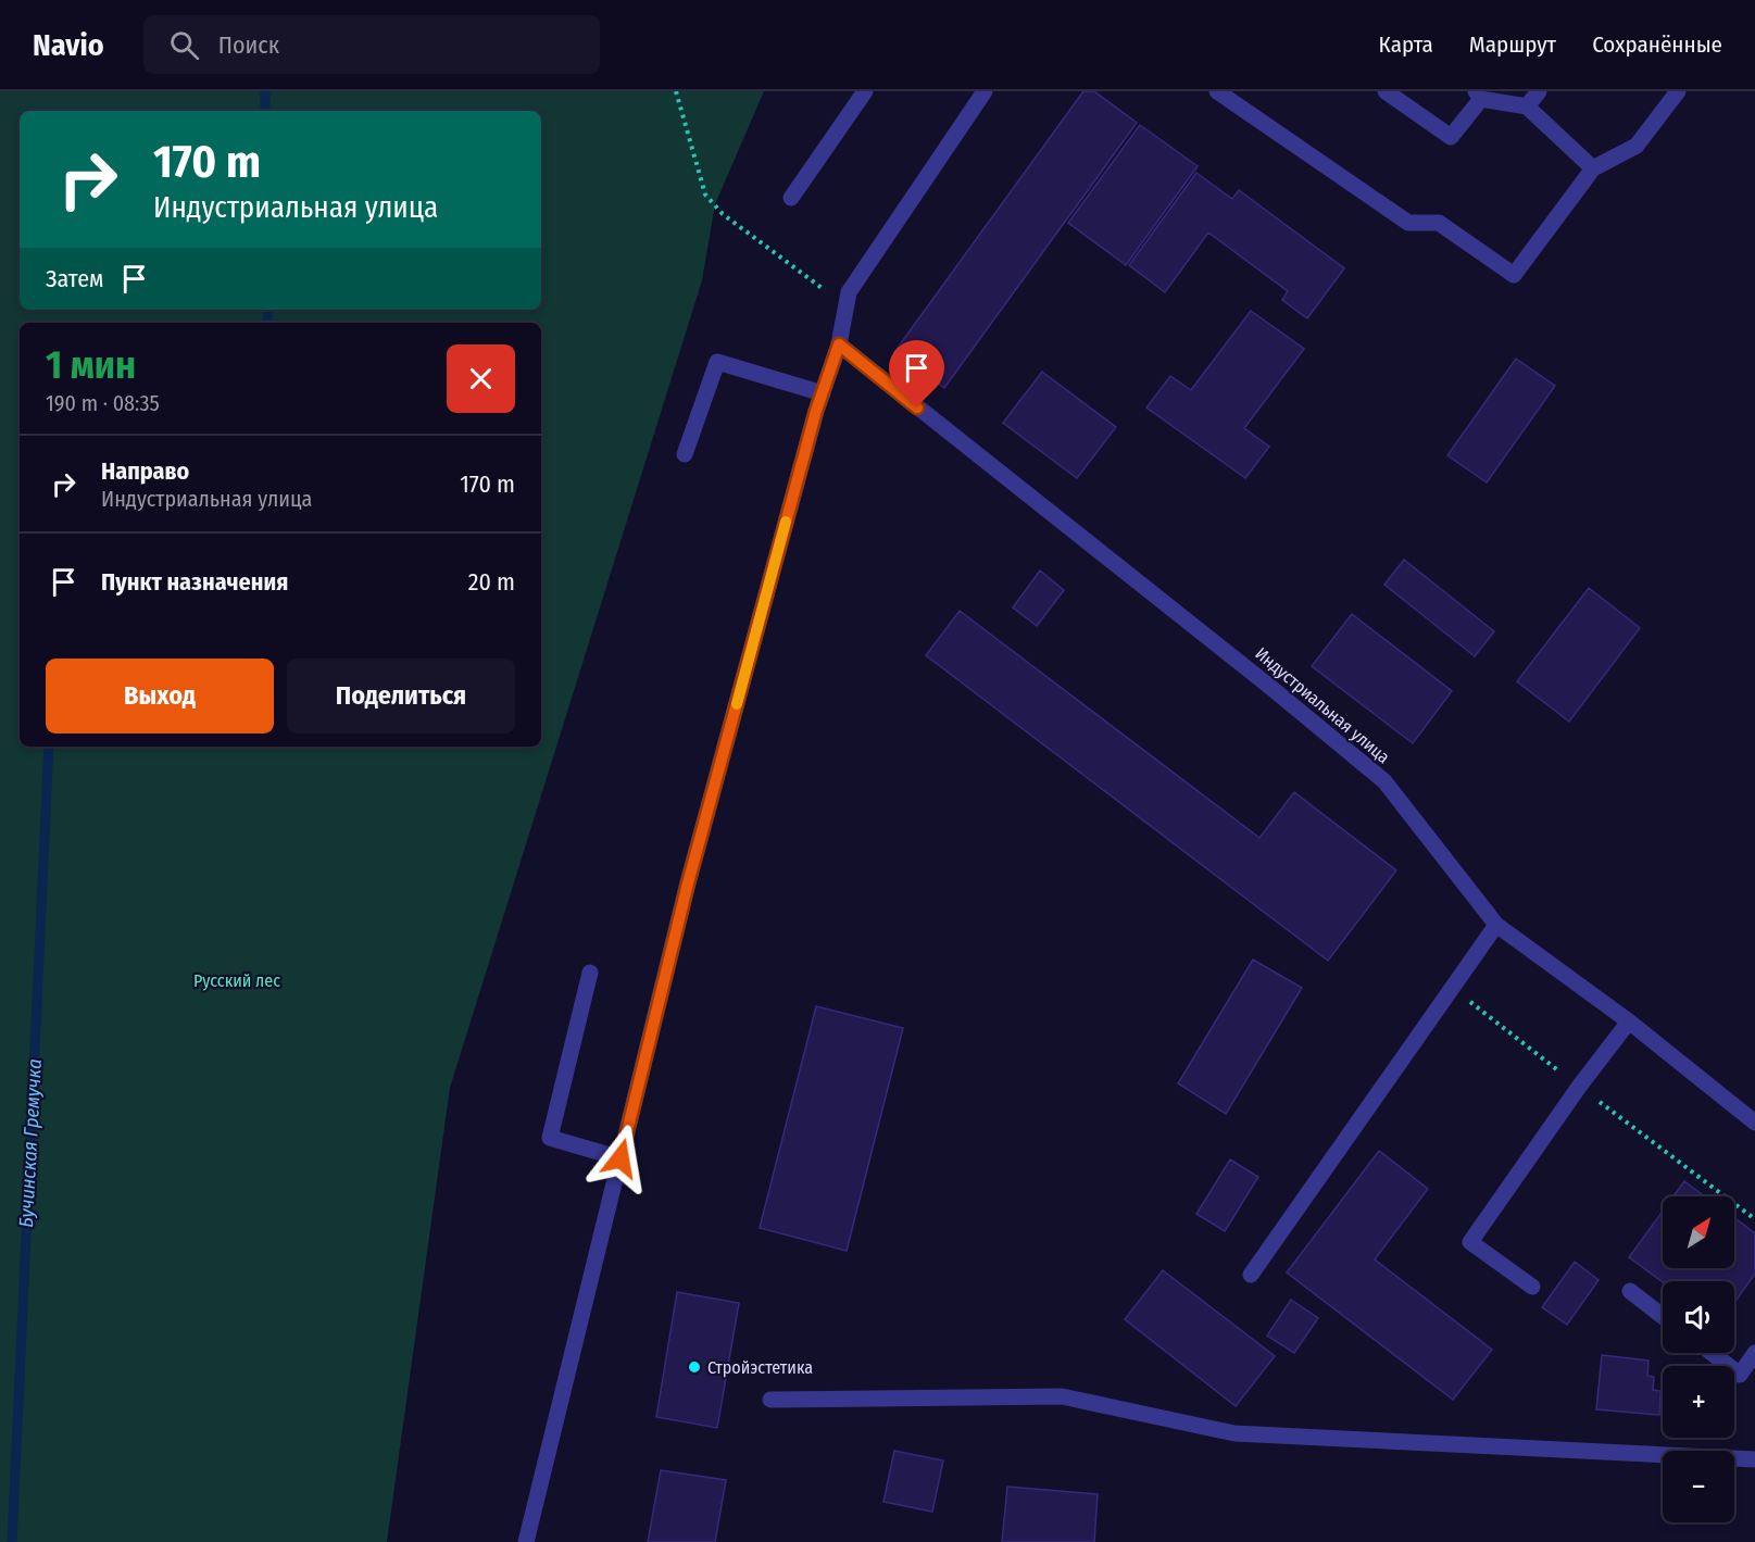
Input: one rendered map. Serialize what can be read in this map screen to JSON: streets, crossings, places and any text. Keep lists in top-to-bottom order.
{
  "streets": {
    "street": ["Индустриальная улица"]
  },
  "water": ["Бучинская Гремучка"],
  "parks": ["Русский лес"],
  "places": ["Стройэстетика"],
  "north": "top right",
  "page": {
    "header": "Navio",
    "search": "Поиск",
    "nav": ["Карта", "Маршрут", "Сохранённые"],
    "turn": ["170 m", "Индустриальная улица"],
    "then": "Затем",
    "heading": ["1 мин", "190 m · 08:35"],
    "list": [
      {
        "name": "Направо",
        "note": "Индустриальная улица",
        "value": "170 m"
      },
      {
        "name": "Пункт назначения",
        "value": "20 m"
      }
    ],
    "buttons": ["Выход", "Поделиться"],
    "map_buttons": ["+", "−"]
  }
}
